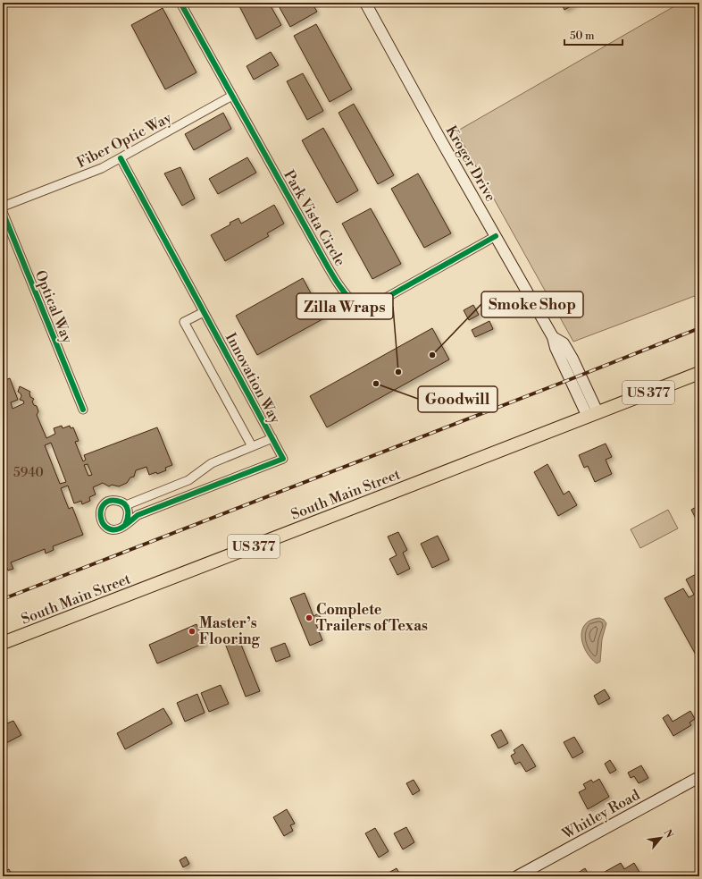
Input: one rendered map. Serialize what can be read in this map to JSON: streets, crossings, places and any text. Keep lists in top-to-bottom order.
{
  "streets": {
    "main road": [
      "Kroger Drive",
      "US 377",
      "South Main Street",
      "Whitley Road"
    ],
    "street": [
      "Fiber Optic Way",
      "Park Vista Circle",
      "Optical Way",
      "Innovation Way"
    ]
  },
  "crossings": [
    ["Fiber Optic Way", "Park Vista Circle"],
    ["Fiber Optic Way", "Innovation Way"],
    ["Kroger Drive", "Park Vista Circle"],
    ["Kroger Drive", "South Main Street"]
  ],
  "places": [
    "Smoke Shop",
    "Zilla Wraps",
    "Goodwill",
    "Complete Trailers of Texas",
    "Master’s Flooring"
  ],
  "house_numbers": ["5940"],
  "scale_bar": "50 m",
  "north": "top right"
}
